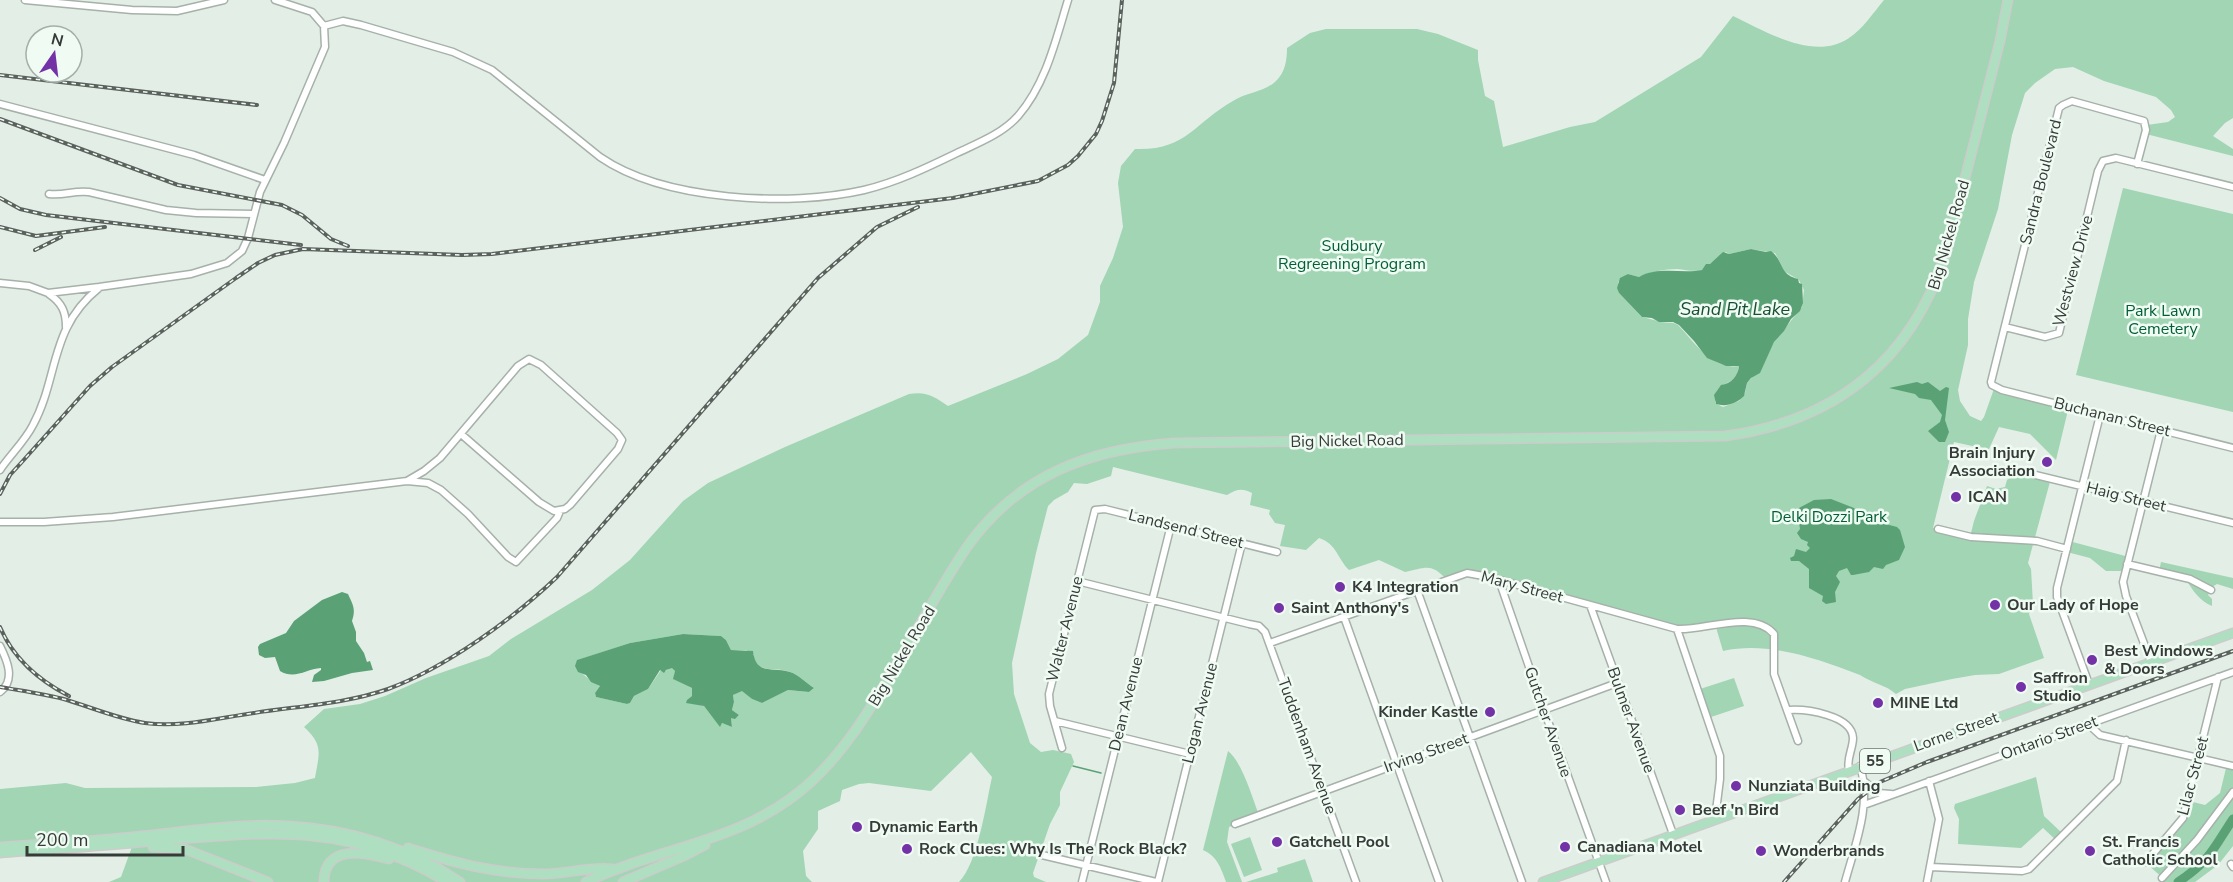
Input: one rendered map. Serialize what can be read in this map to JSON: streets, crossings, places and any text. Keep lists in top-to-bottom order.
{
  "streets": {
    "main road": ["Big Nickel Road", "Lorne Street", "55"],
    "street": [
      "Sandra Boulevard",
      "Westview Drive",
      "Buchanan Street",
      "Haig Street",
      "Landsend Street",
      "Mary Street",
      "Walter Avenue",
      "Dean Avenue",
      "Logan Avenue",
      "Bulmer Avenue",
      "Gutcher Avenue",
      "Ontario Street",
      "Tuddenham Avenue",
      "Irving Street",
      "Lilac Street"
    ]
  },
  "crossings": [
    ["Sandra Boulevard", "Westview Drive"],
    ["Sandra Boulevard", "Buchanan Street"],
    ["Landsend Street", "Walter Avenue"],
    ["Landsend Street", "Dean Avenue"],
    ["Landsend Street", "Logan Avenue"],
    ["Mary Street", "Bulmer Avenue"],
    ["Mary Street", "Gutcher Avenue"],
    ["Mary Street", "Tuddenham Avenue"],
    ["Bulmer Avenue", "Lorne Street"],
    ["Bulmer Avenue", "Irving Street"],
    ["Gutcher Avenue", "Lorne Street"],
    ["Gutcher Avenue", "Irving Street"],
    ["Ontario Street", "Lilac Street"],
    ["Tuddenham Avenue", "Irving Street"]
  ],
  "water": ["Sand Pit Lake"],
  "parks": ["Sudbury Regreening Program", "Park Lawn Cemetery", "Delki Dozzi Park"],
  "places": [
    "Brain Injury Association",
    "ICAN",
    "K4 Integration",
    "Our Lady of Hope",
    "Saint Anthony's",
    "Best Windows & Doors",
    "Saffron Studio",
    "MINE Ltd",
    "Kinder Kastle",
    "Nunziata Building",
    "Beef 'n Bird",
    "Dynamic Earth",
    "Gatchell Pool",
    "Canadiana Motel",
    "Rock Clues: Why Is The Rock Black?",
    "Wonderbrands",
    "St. Francis Catholic School"
  ],
  "scale_bar": "200 m",
  "north": "top"
}
